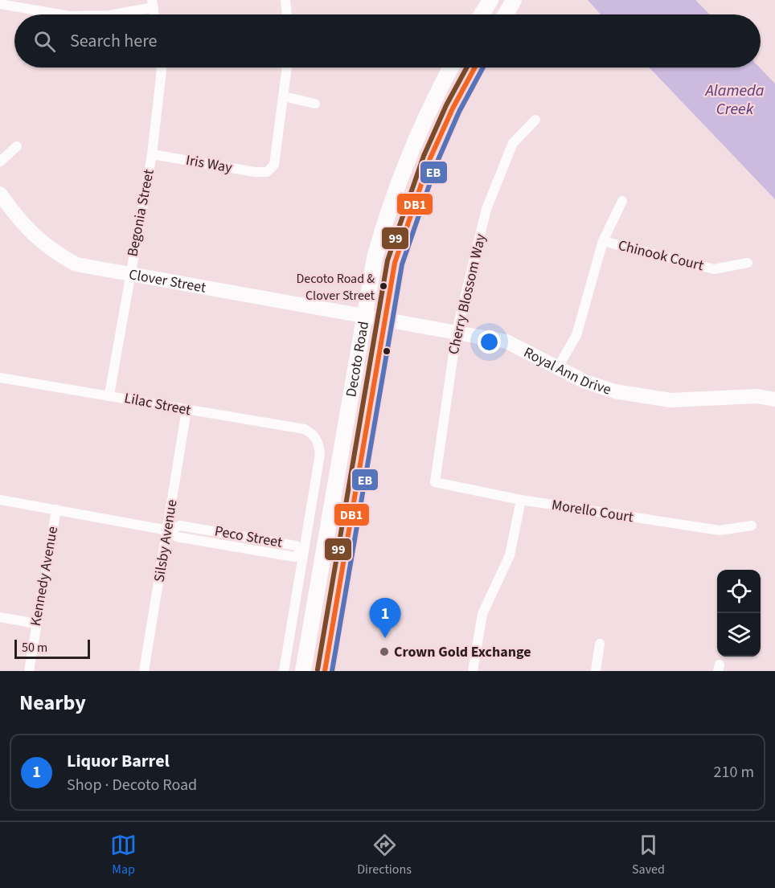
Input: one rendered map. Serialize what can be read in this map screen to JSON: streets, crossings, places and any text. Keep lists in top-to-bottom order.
{
  "streets": {
    "main road": ["Decoto Road"],
    "street": [
      "Iris Way",
      "Begonia Street",
      "Chinook Court",
      "Clover Street",
      "Cherry Blossom Way",
      "Royal Ann Drive",
      "Lilac Street",
      "Morello Court",
      "Peco Street",
      "Silsby Avenue",
      "Kennedy Avenue"
    ]
  },
  "crossings": [
    ["Iris Way", "Begonia Street"],
    ["Begonia Street", "Clover Street"],
    ["Begonia Street", "Lilac Street"],
    ["Chinook Court", "Royal Ann Drive"],
    ["Clover Street", "Decoto Road"],
    ["Clover Street", "Royal Ann Drive"],
    ["Cherry Blossom Way", "Royal Ann Drive"],
    ["Cherry Blossom Way", "Morello Court"],
    ["Decoto Road", "Royal Ann Drive"],
    ["Lilac Street", "Peco Street"],
    ["Lilac Street", "Silsby Avenue"],
    ["Peco Street", "Silsby Avenue"],
    ["Peco Street", "Kennedy Avenue"]
  ],
  "water": ["Alameda Creek"],
  "places": ["Decoto Road & Clover Street", "Crown Gold Exchange"],
  "lines": ["transit line DB1", "transit line EB", "transit line 99"],
  "scale_bar": "50 m",
  "page": {
    "search": "Search here",
    "pins": "1",
    "scale": "50 m",
    "heading": "Nearby",
    "list": [
      {
        "mark": "1",
        "name": "Liquor Barrel",
        "note": "Shop · Decoto Road",
        "value": "210 m"
      }
    ],
    "nav": ["Map", "Directions", "Saved"]
  }
}
